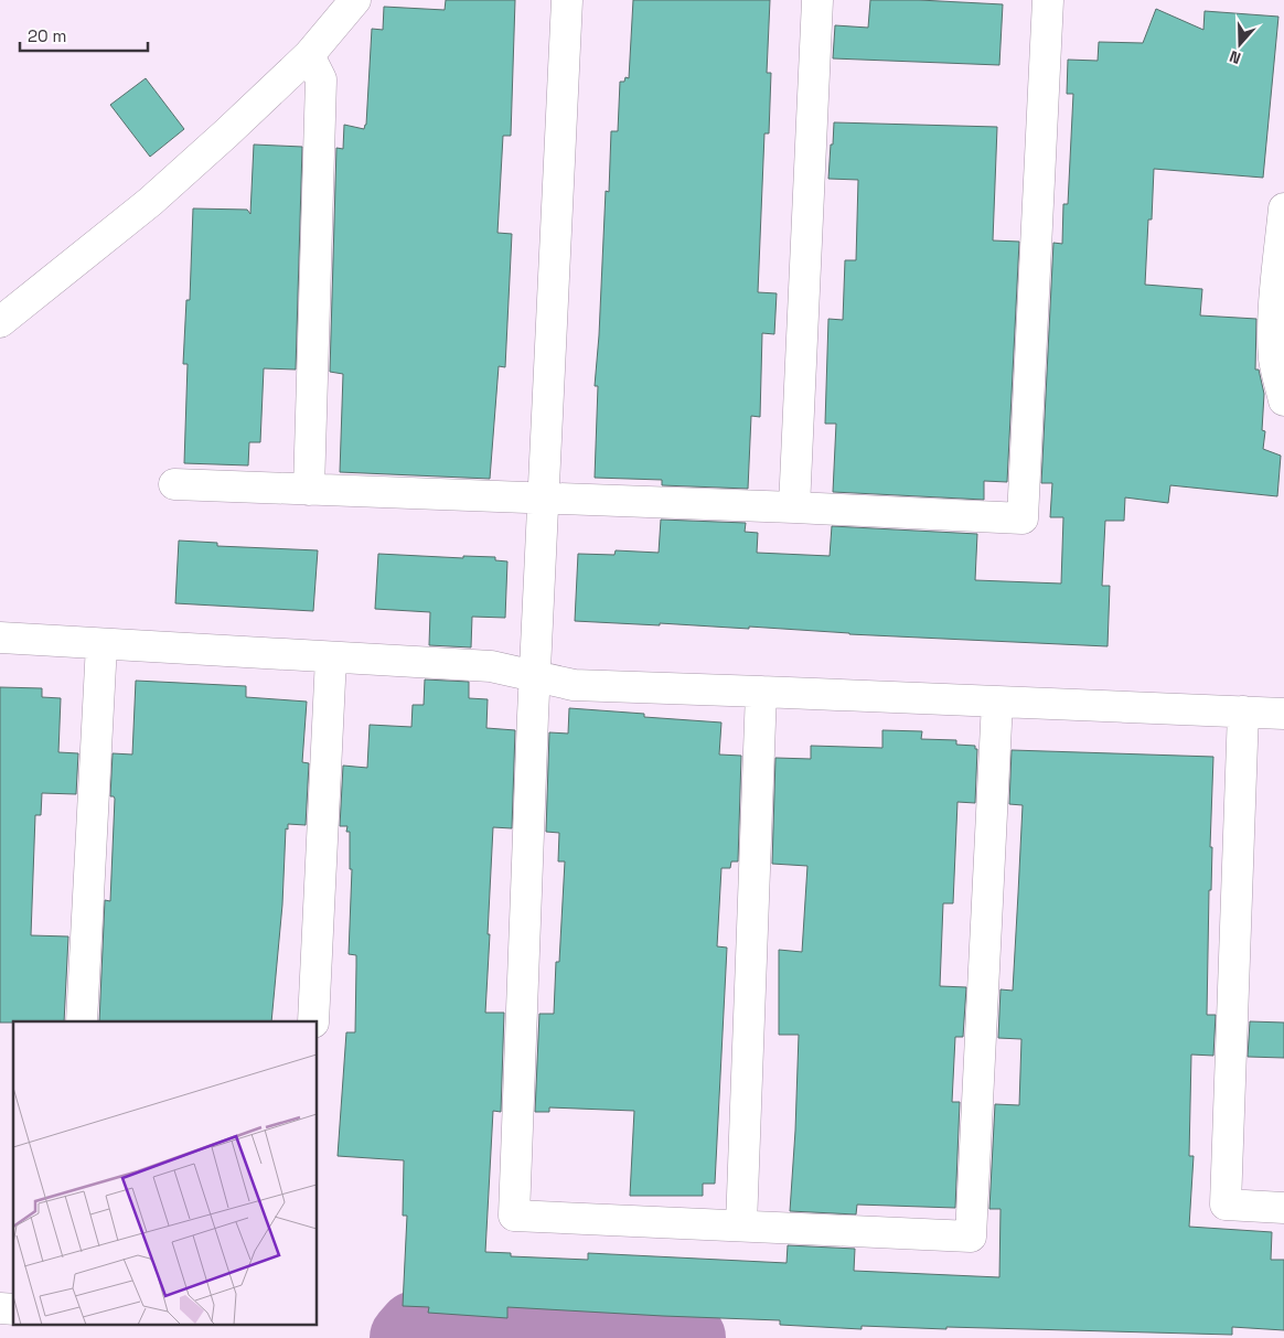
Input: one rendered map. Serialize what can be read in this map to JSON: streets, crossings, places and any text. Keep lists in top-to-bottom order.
{
  "scale_bar": "20 m",
  "north": "bottom"
}
